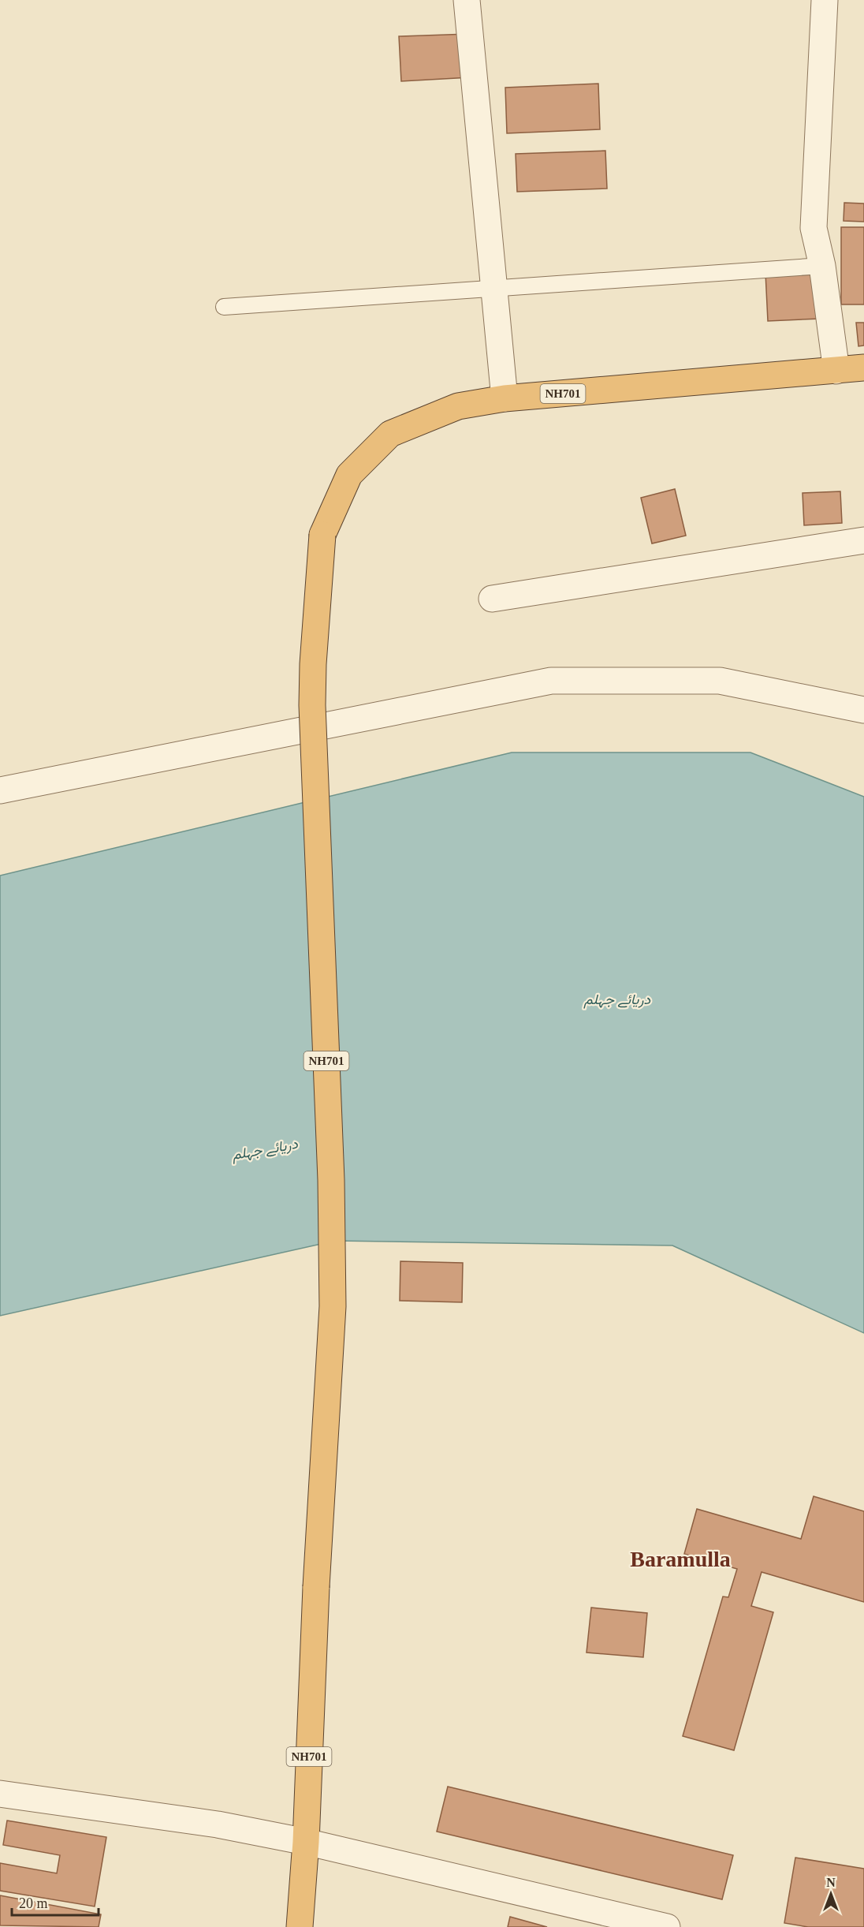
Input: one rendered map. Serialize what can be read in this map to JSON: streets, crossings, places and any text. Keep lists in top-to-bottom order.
{
  "streets": {
    "highway": ["NH701"]
  },
  "districts": ["Baramulla"],
  "water": ["دریائے جہلم"],
  "scale_bar": "20 m",
  "north": "top"
}
